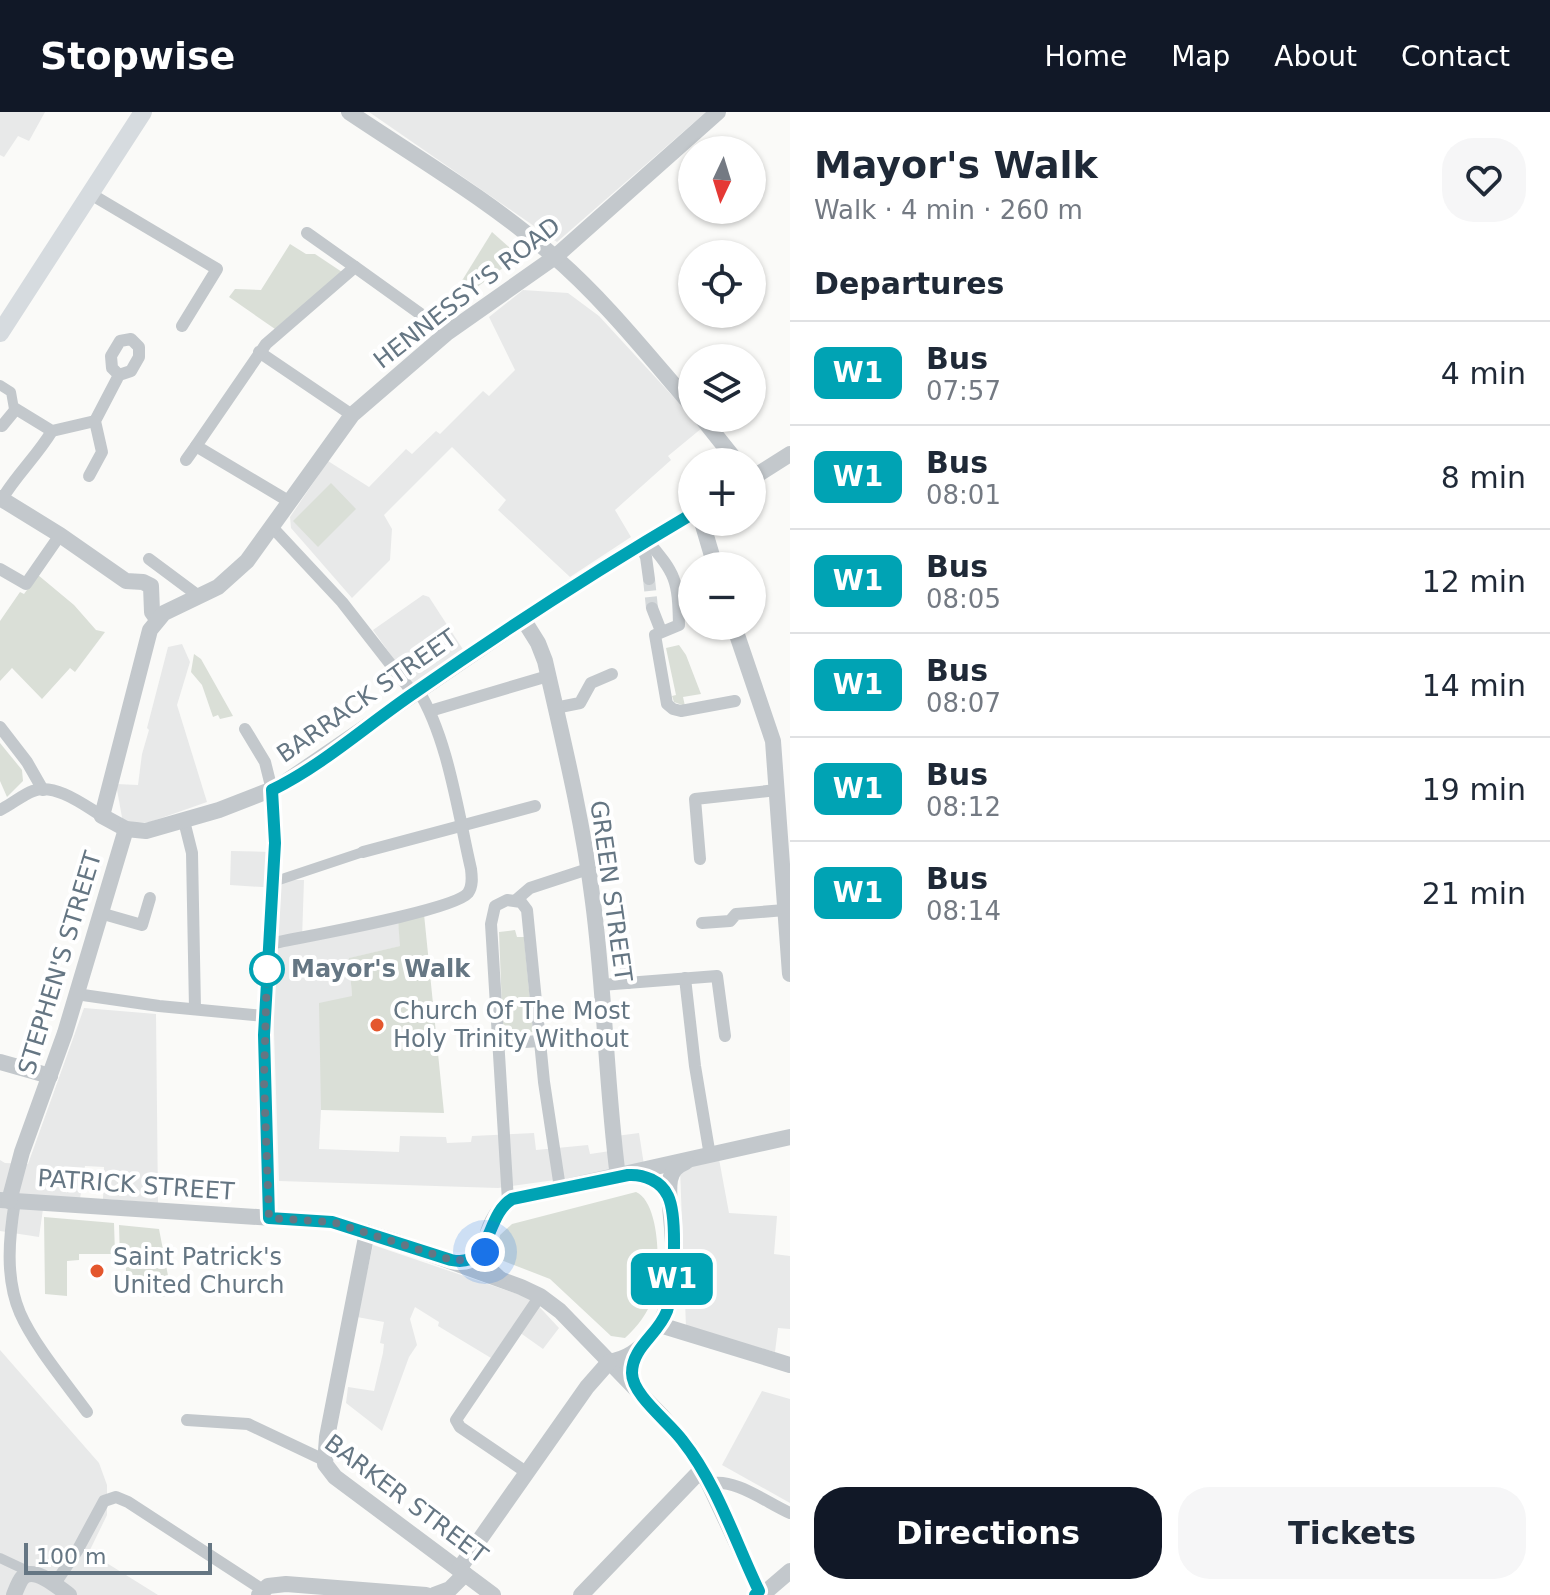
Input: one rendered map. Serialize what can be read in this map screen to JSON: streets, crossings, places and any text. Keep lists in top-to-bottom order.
{
  "streets": {
    "street": [
      "HENNESSY'S ROAD",
      "BARRACK STREET",
      "GREEN STREET",
      "STEPHEN'S STREET",
      "PATRICK STREET",
      "BARKER STREET"
    ]
  },
  "crossings": [
    ["BARRACK STREET", "GREEN STREET"],
    ["BARRACK STREET", "STEPHEN'S STREET"],
    ["STEPHEN'S STREET", "PATRICK STREET"]
  ],
  "places": ["Mayor's Walk", "Church Of The Most Holy Trinity Without", "Saint Patrick's United Church"],
  "lines": ["bus line W1"],
  "scale_bar": "100 m",
  "north": "bottom",
  "page": {
    "header": "Stopwise",
    "nav": [
      "Home",
      "Map",
      "About",
      "Contact"
    ],
    "on_map": "W1",
    "heading": [
      ["Mayor's Walk", "Walk · 4 min · 260 m"],
      "Departures"
    ],
    "map_buttons": ["+", "−"],
    "list": [
      {
        "mark": "W1",
        "name": "Bus",
        "note": "07:57",
        "value": "4 min"
      },
      {
        "mark": "W1",
        "name": "Bus",
        "note": "08:01",
        "value": "8 min"
      },
      {
        "mark": "W1",
        "name": "Bus",
        "note": "08:05",
        "value": "12 min"
      },
      {
        "mark": "W1",
        "name": "Bus",
        "note": "08:07",
        "value": "14 min"
      },
      {
        "mark": "W1",
        "name": "Bus",
        "note": "08:12",
        "value": "19 min"
      },
      {
        "mark": "W1",
        "name": "Bus",
        "note": "08:14",
        "value": "21 min"
      }
    ],
    "buttons": ["Directions", "Tickets"],
    "scale": "100 m"
  }
}
